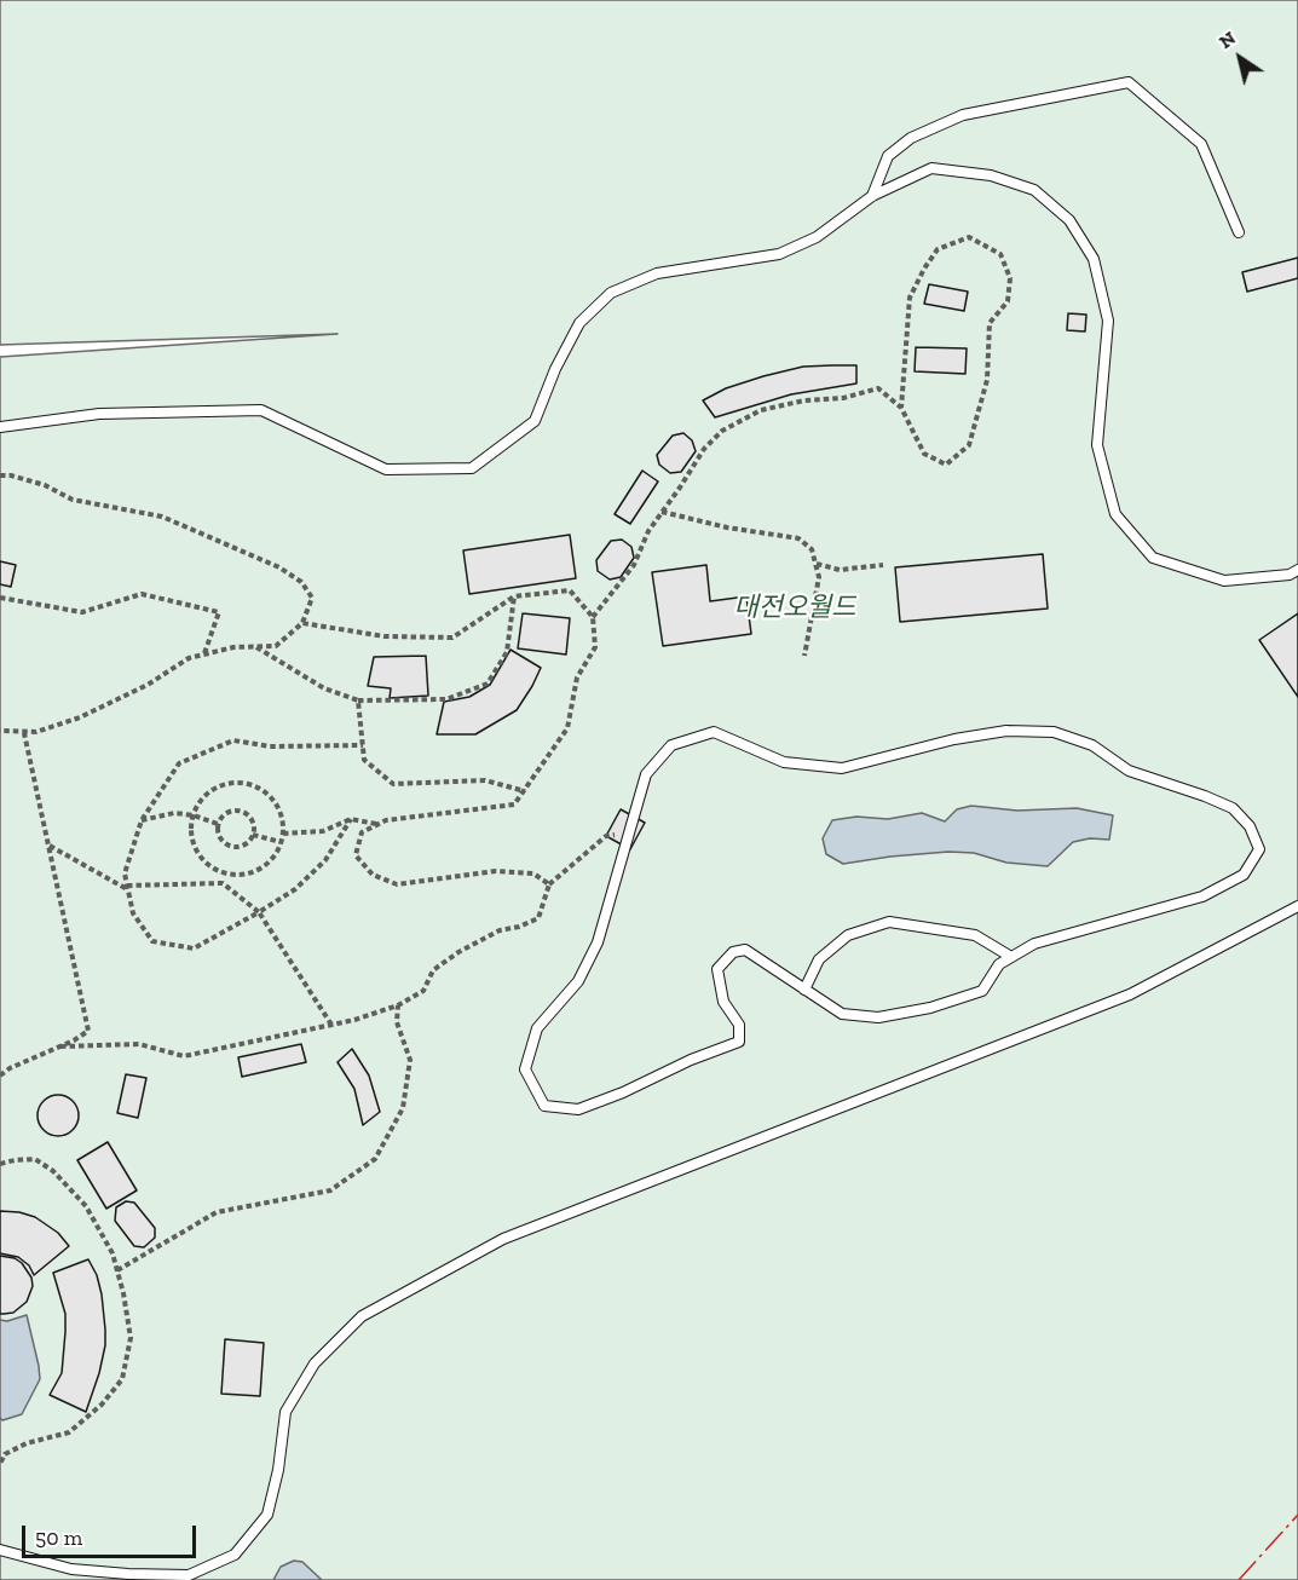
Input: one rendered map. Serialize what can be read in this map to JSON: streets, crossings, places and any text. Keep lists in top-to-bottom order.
{
  "parks": ["대전오월드"],
  "scale_bar": "50 m",
  "north": "top left"
}
